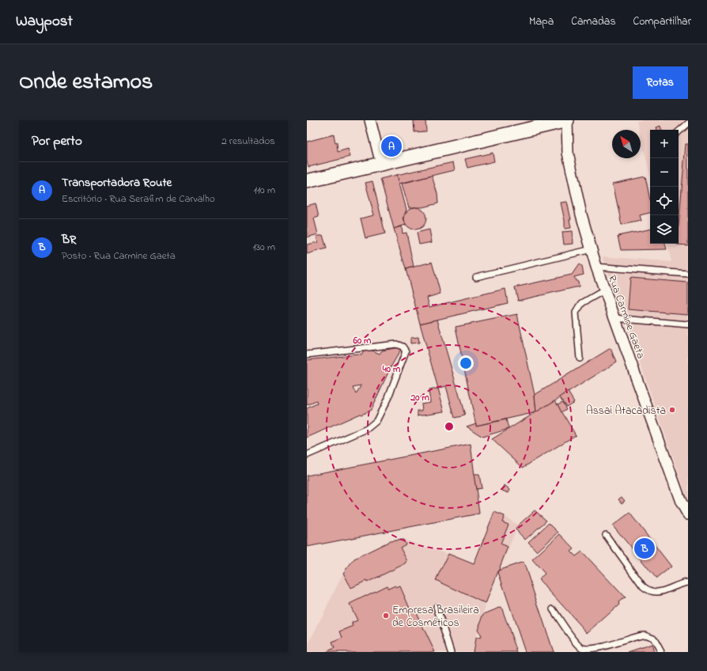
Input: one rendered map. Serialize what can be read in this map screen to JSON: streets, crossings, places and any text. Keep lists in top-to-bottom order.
{
  "streets": {
    "street": ["Rua Carmine Gaeta"]
  },
  "places": ["Assaí Atacadista", "Empresa Brasileira de Cosméticos"],
  "north": "top left",
  "page": {
    "header": "Waypost",
    "nav": ["Mapa", "Camadas", "Compartilhar"],
    "title": "Onde estamos",
    "buttons": "Rotas",
    "heading": ["Por perto", "2 resultados"],
    "map_buttons": ["+", "−"],
    "pins": ["A", "B"],
    "list": [
      {
        "mark": "A",
        "name": "Transportadora Route",
        "note": "Escritório · Rua Serafim de Carvalho",
        "value": "110 m"
      },
      {
        "mark": "B",
        "name": "BR",
        "note": "Posto · Rua Carmine Gaeta",
        "value": "130 m"
      }
    ]
  },
  "rings": ["60 m", "40 m", "20 m"]
}
